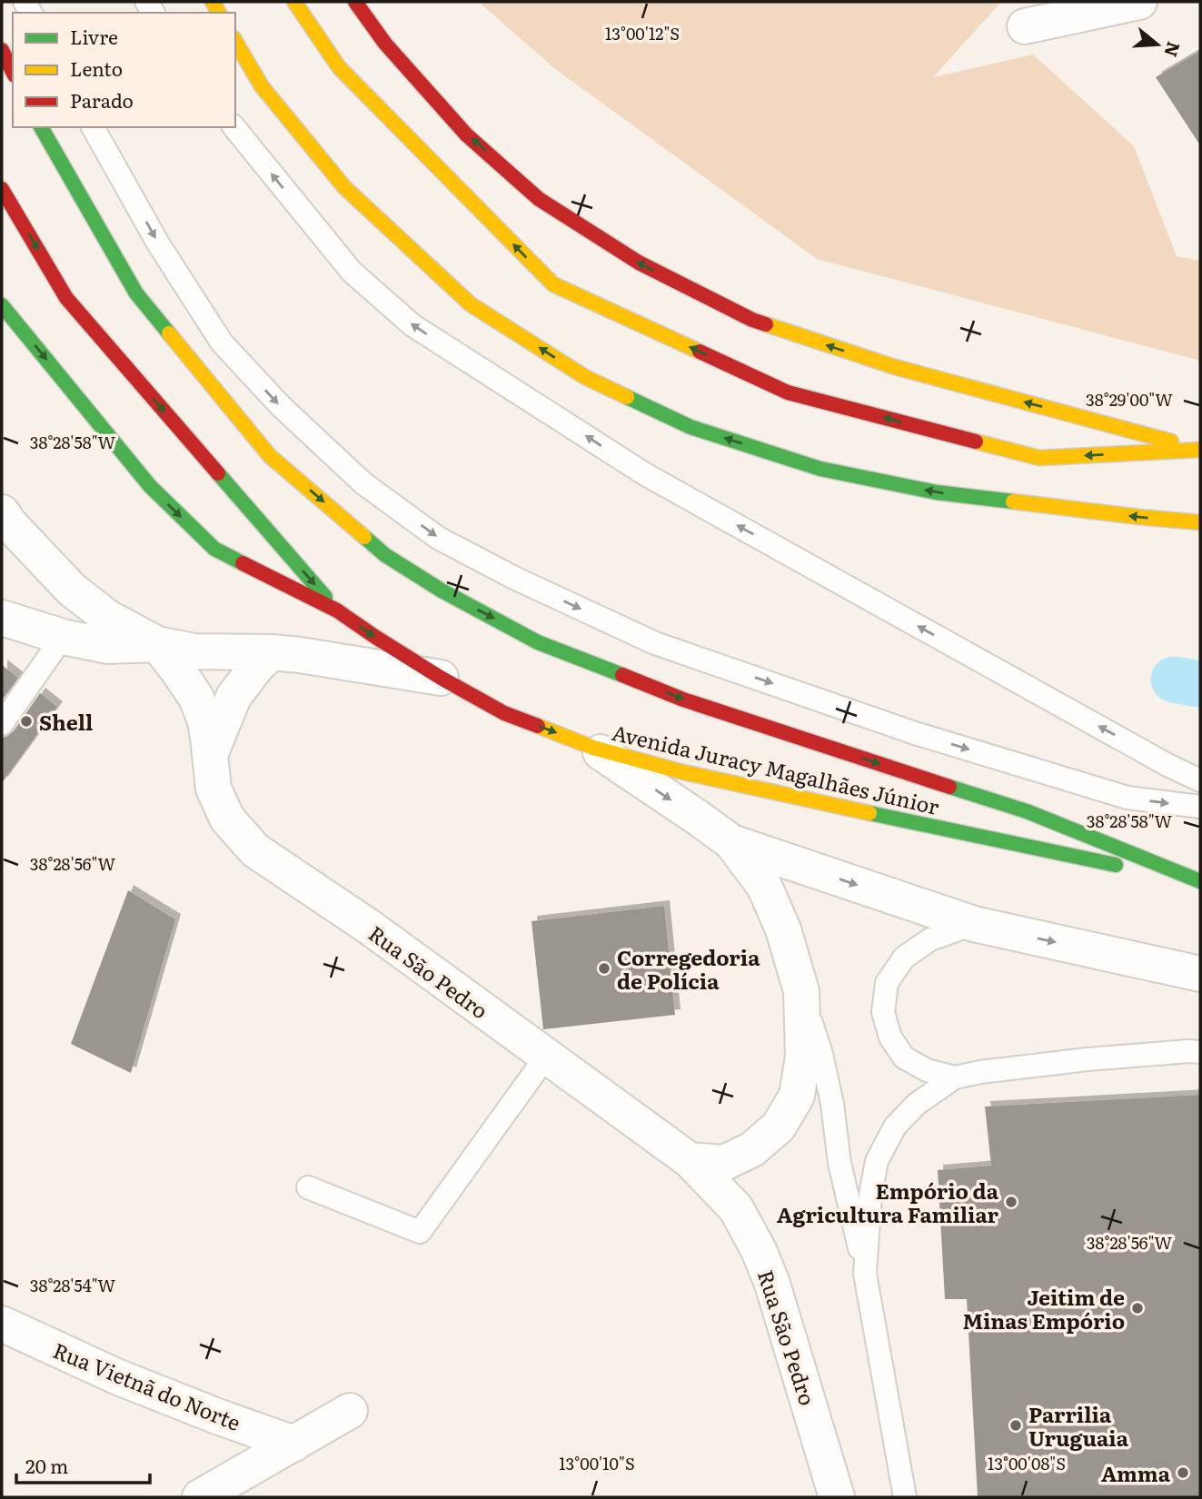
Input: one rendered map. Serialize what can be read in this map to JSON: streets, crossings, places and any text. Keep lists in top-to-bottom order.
{
  "streets": {
    "main road": ["Avenida Juracy Magalhães Júnior"],
    "street": ["Rua São Pedro", "Rua Vietnã do Norte"]
  },
  "places": [
    "Shell",
    "Corregedoria de Polícia",
    "Empório da Agricultura Familiar",
    "Jeitim de Minas Empório",
    "Parrilia Uruguaia",
    "Amma"
  ],
  "legend": ["Livre", "Lento", "Parado"],
  "scale_bar": "20 m",
  "north": "right",
  "coordinates": [
    "13°00'12\"S",
    "38°29'00\"W",
    "38°28'58\"W",
    "38°28'56\"W",
    "38°28'54\"W",
    "13°00'10\"S",
    "13°00'08\"S"
  ]
}
